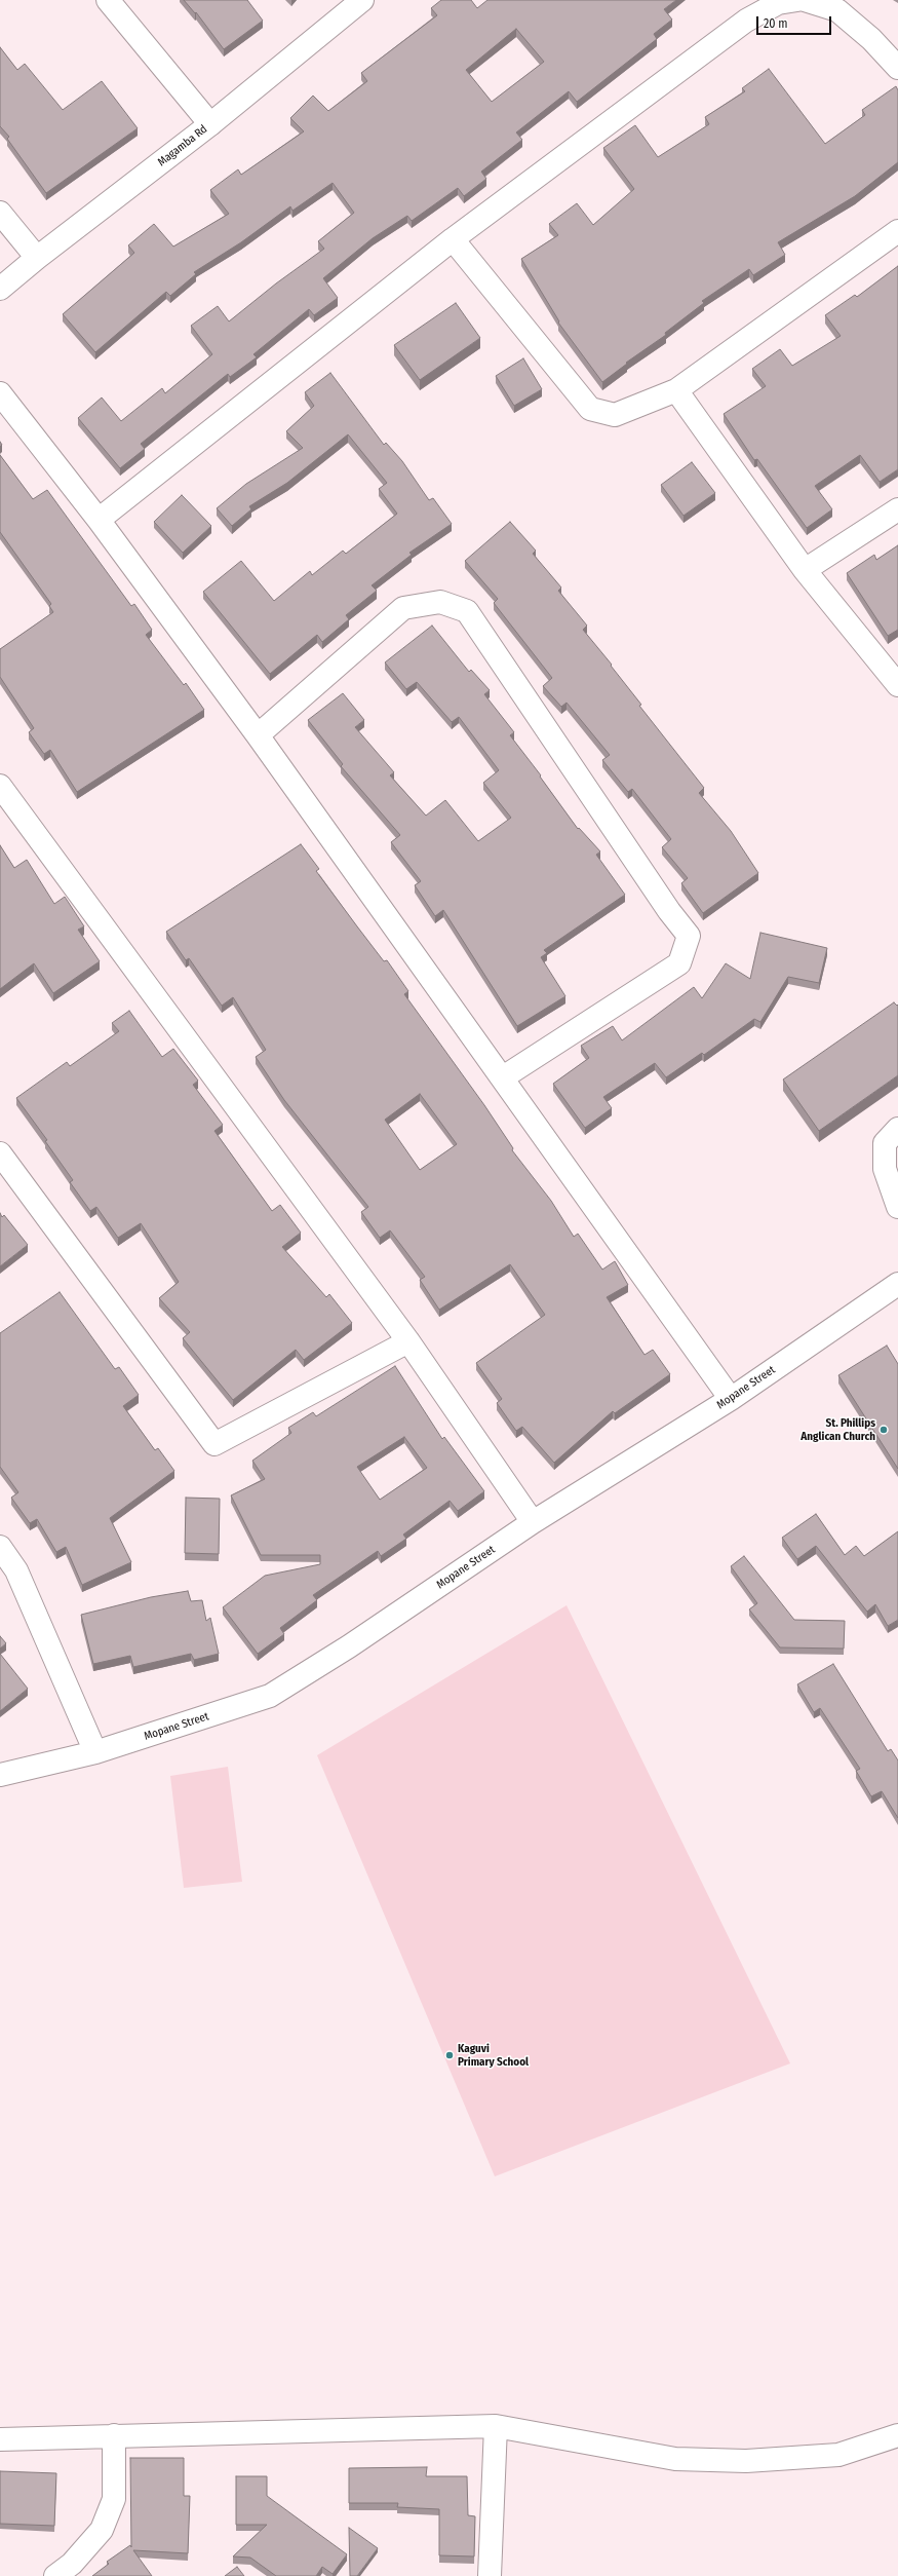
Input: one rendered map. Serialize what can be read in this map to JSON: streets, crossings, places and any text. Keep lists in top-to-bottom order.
{
  "streets": {
    "street": ["Magamba Rd", "Mopane Street"]
  },
  "places": ["St. Phillips Anglican Church", "Kaguvi Primary School"],
  "scale_bar": "20 m"
}
